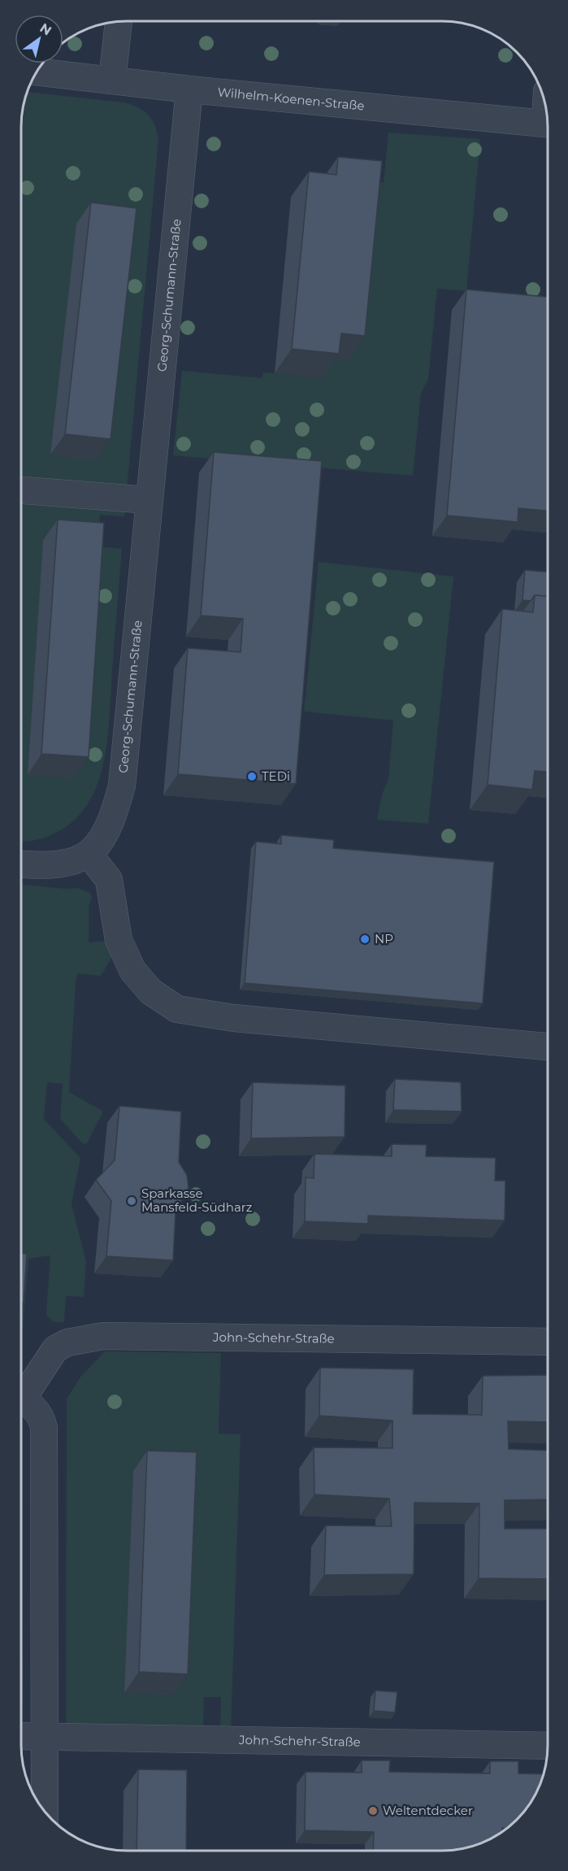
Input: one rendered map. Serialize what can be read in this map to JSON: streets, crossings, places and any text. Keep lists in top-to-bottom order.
{
  "streets": {
    "street": ["Wilhelm-Koenen-Straße", "Georg-Schumann-Straße", "John-Schehr-Straße"]
  },
  "crossings": [
    ["Wilhelm-Koenen-Straße", "Georg-Schumann-Straße"]
  ],
  "places": [
    "TEDi",
    "NP",
    "Sparkasse Mansfeld-Südharz",
    "Weltentdecker"
  ],
  "north": "top right"
}
